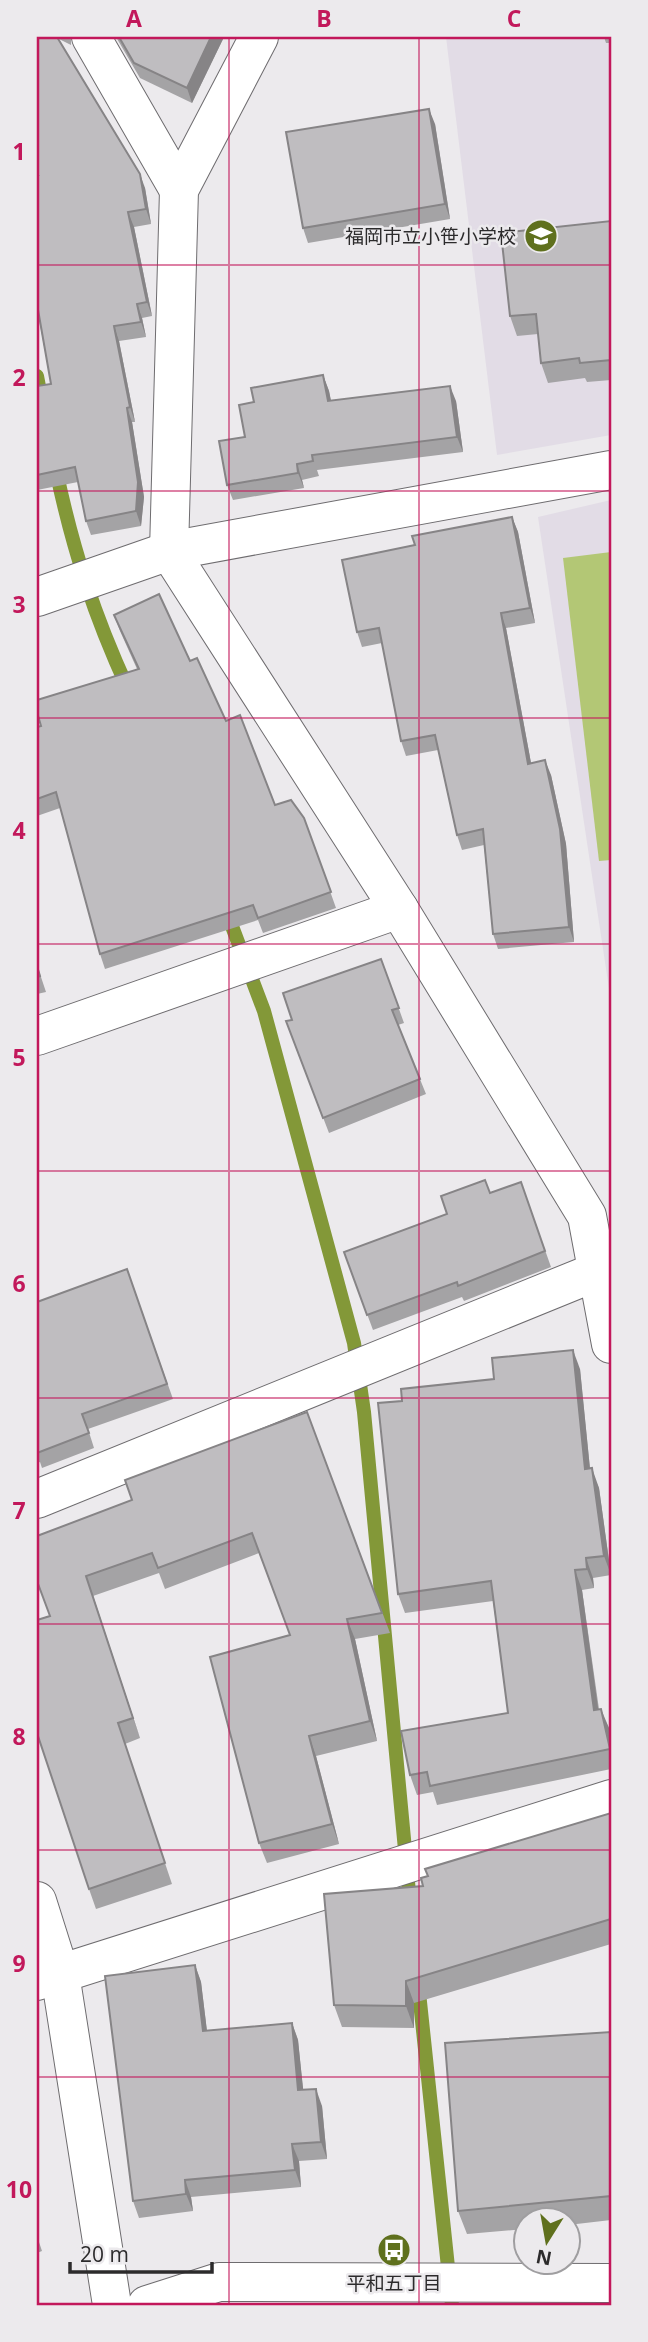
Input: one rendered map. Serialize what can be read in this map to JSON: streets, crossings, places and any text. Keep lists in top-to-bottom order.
{
  "places": {
    "school or university": ["福岡市立小笹小学校"],
    "bus stop": ["平和五丁目"]
  },
  "scale_bar": "20 m",
  "north": "bottom",
  "grid": {
    "columns": ["A", "B", "C"],
    "rows": [
      "1",
      "2",
      "3",
      "4",
      "5",
      "6",
      "7",
      "8",
      "9",
      "10"
    ]
  }
}
